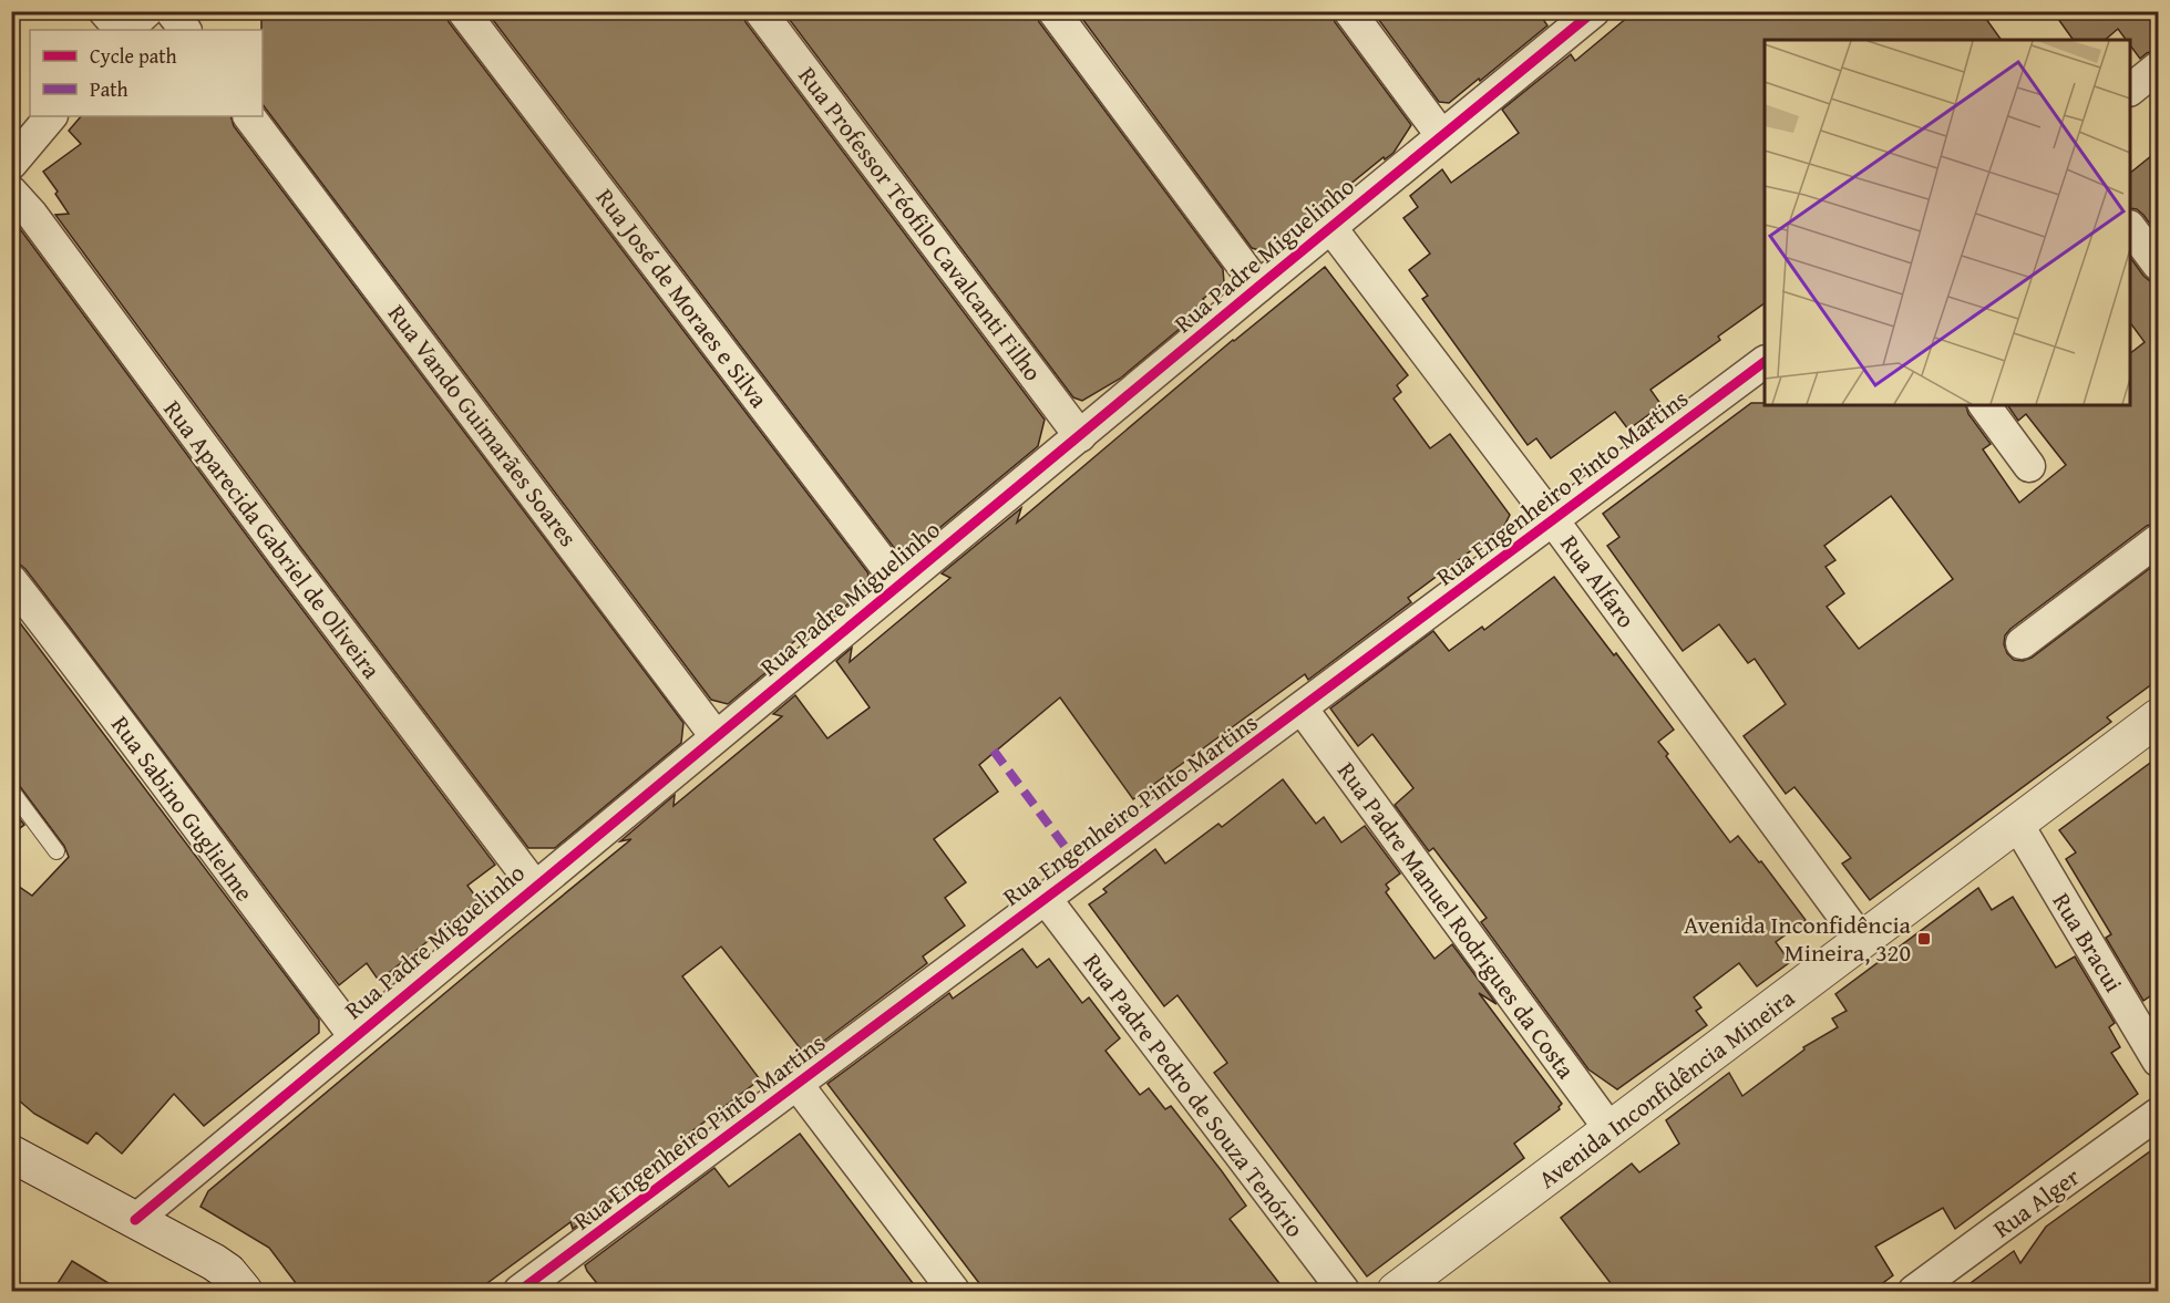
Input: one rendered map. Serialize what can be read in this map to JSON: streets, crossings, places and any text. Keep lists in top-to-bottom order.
{
  "streets": {
    "street": [
      "Rua Professor Téofilo Cavalcanti Filho",
      "Rua Padre Miguelinho",
      "Rua José de Moraes e Silva",
      "Rua Vando Guimarães Soares",
      "Rua Engenheiro Pinto Martins",
      "Rua Aparecida Gabriel de Oliveira",
      "Rua Alfaro",
      "Rua Sabino Guglielme",
      "Rua Padre Manuel Rodrigues da Costa",
      "Rua Bracui",
      "Avenida Inconfidência Mineira",
      "Rua Padre Pedro de Souza Tenório",
      "Rua Alger"
    ]
  },
  "crossings": [
    ["Rua Professor Téofilo Cavalcanti Filho", "Rua Padre Miguelinho"],
    ["Rua Padre Miguelinho", "Rua José de Moraes e Silva"],
    ["Rua Padre Miguelinho", "Rua Vando Guimarães Soares"],
    ["Rua Padre Miguelinho", "Rua Aparecida Gabriel de Oliveira"],
    ["Rua Padre Miguelinho", "Rua Alfaro"],
    ["Rua Padre Miguelinho", "Rua Sabino Guglielme"],
    ["Rua Engenheiro Pinto Martins", "Rua Alfaro"],
    ["Rua Engenheiro Pinto Martins", "Rua Padre Manuel Rodrigues da Costa"],
    ["Rua Engenheiro Pinto Martins", "Rua Padre Pedro de Souza Tenório"],
    ["Rua Alfaro", "Avenida Inconfidência Mineira"],
    ["Rua Padre Manuel Rodrigues da Costa", "Avenida Inconfidência Mineira"],
    ["Rua Bracui", "Avenida Inconfidência Mineira"]
  ],
  "places": {
    "transit": ["Avenida Inconfidência Mineira, 320"]
  },
  "legend": ["Cycle path", "Path"]
}
